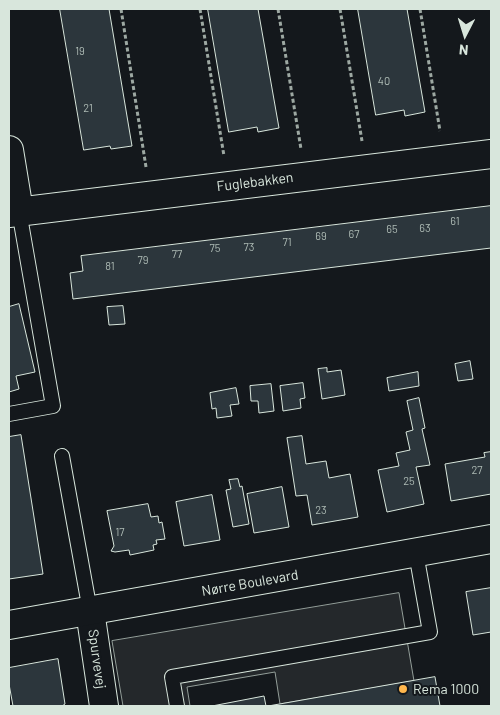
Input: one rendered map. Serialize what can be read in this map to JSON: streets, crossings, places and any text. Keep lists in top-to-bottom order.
{
  "streets": {
    "street": ["Fuglebakken", "Nørre Boulevard", "Spurvevej"]
  },
  "crossings": [
    ["Nørre Boulevard", "Spurvevej"]
  ],
  "places": ["Rema 1000"],
  "house_numbers": [
    "19",
    "40",
    "21",
    "61",
    "63",
    "65",
    "67",
    "69",
    "71",
    "73",
    "75",
    "77",
    "79",
    "81",
    "27",
    "25",
    "23",
    "17"
  ],
  "north": "bottom"
}
